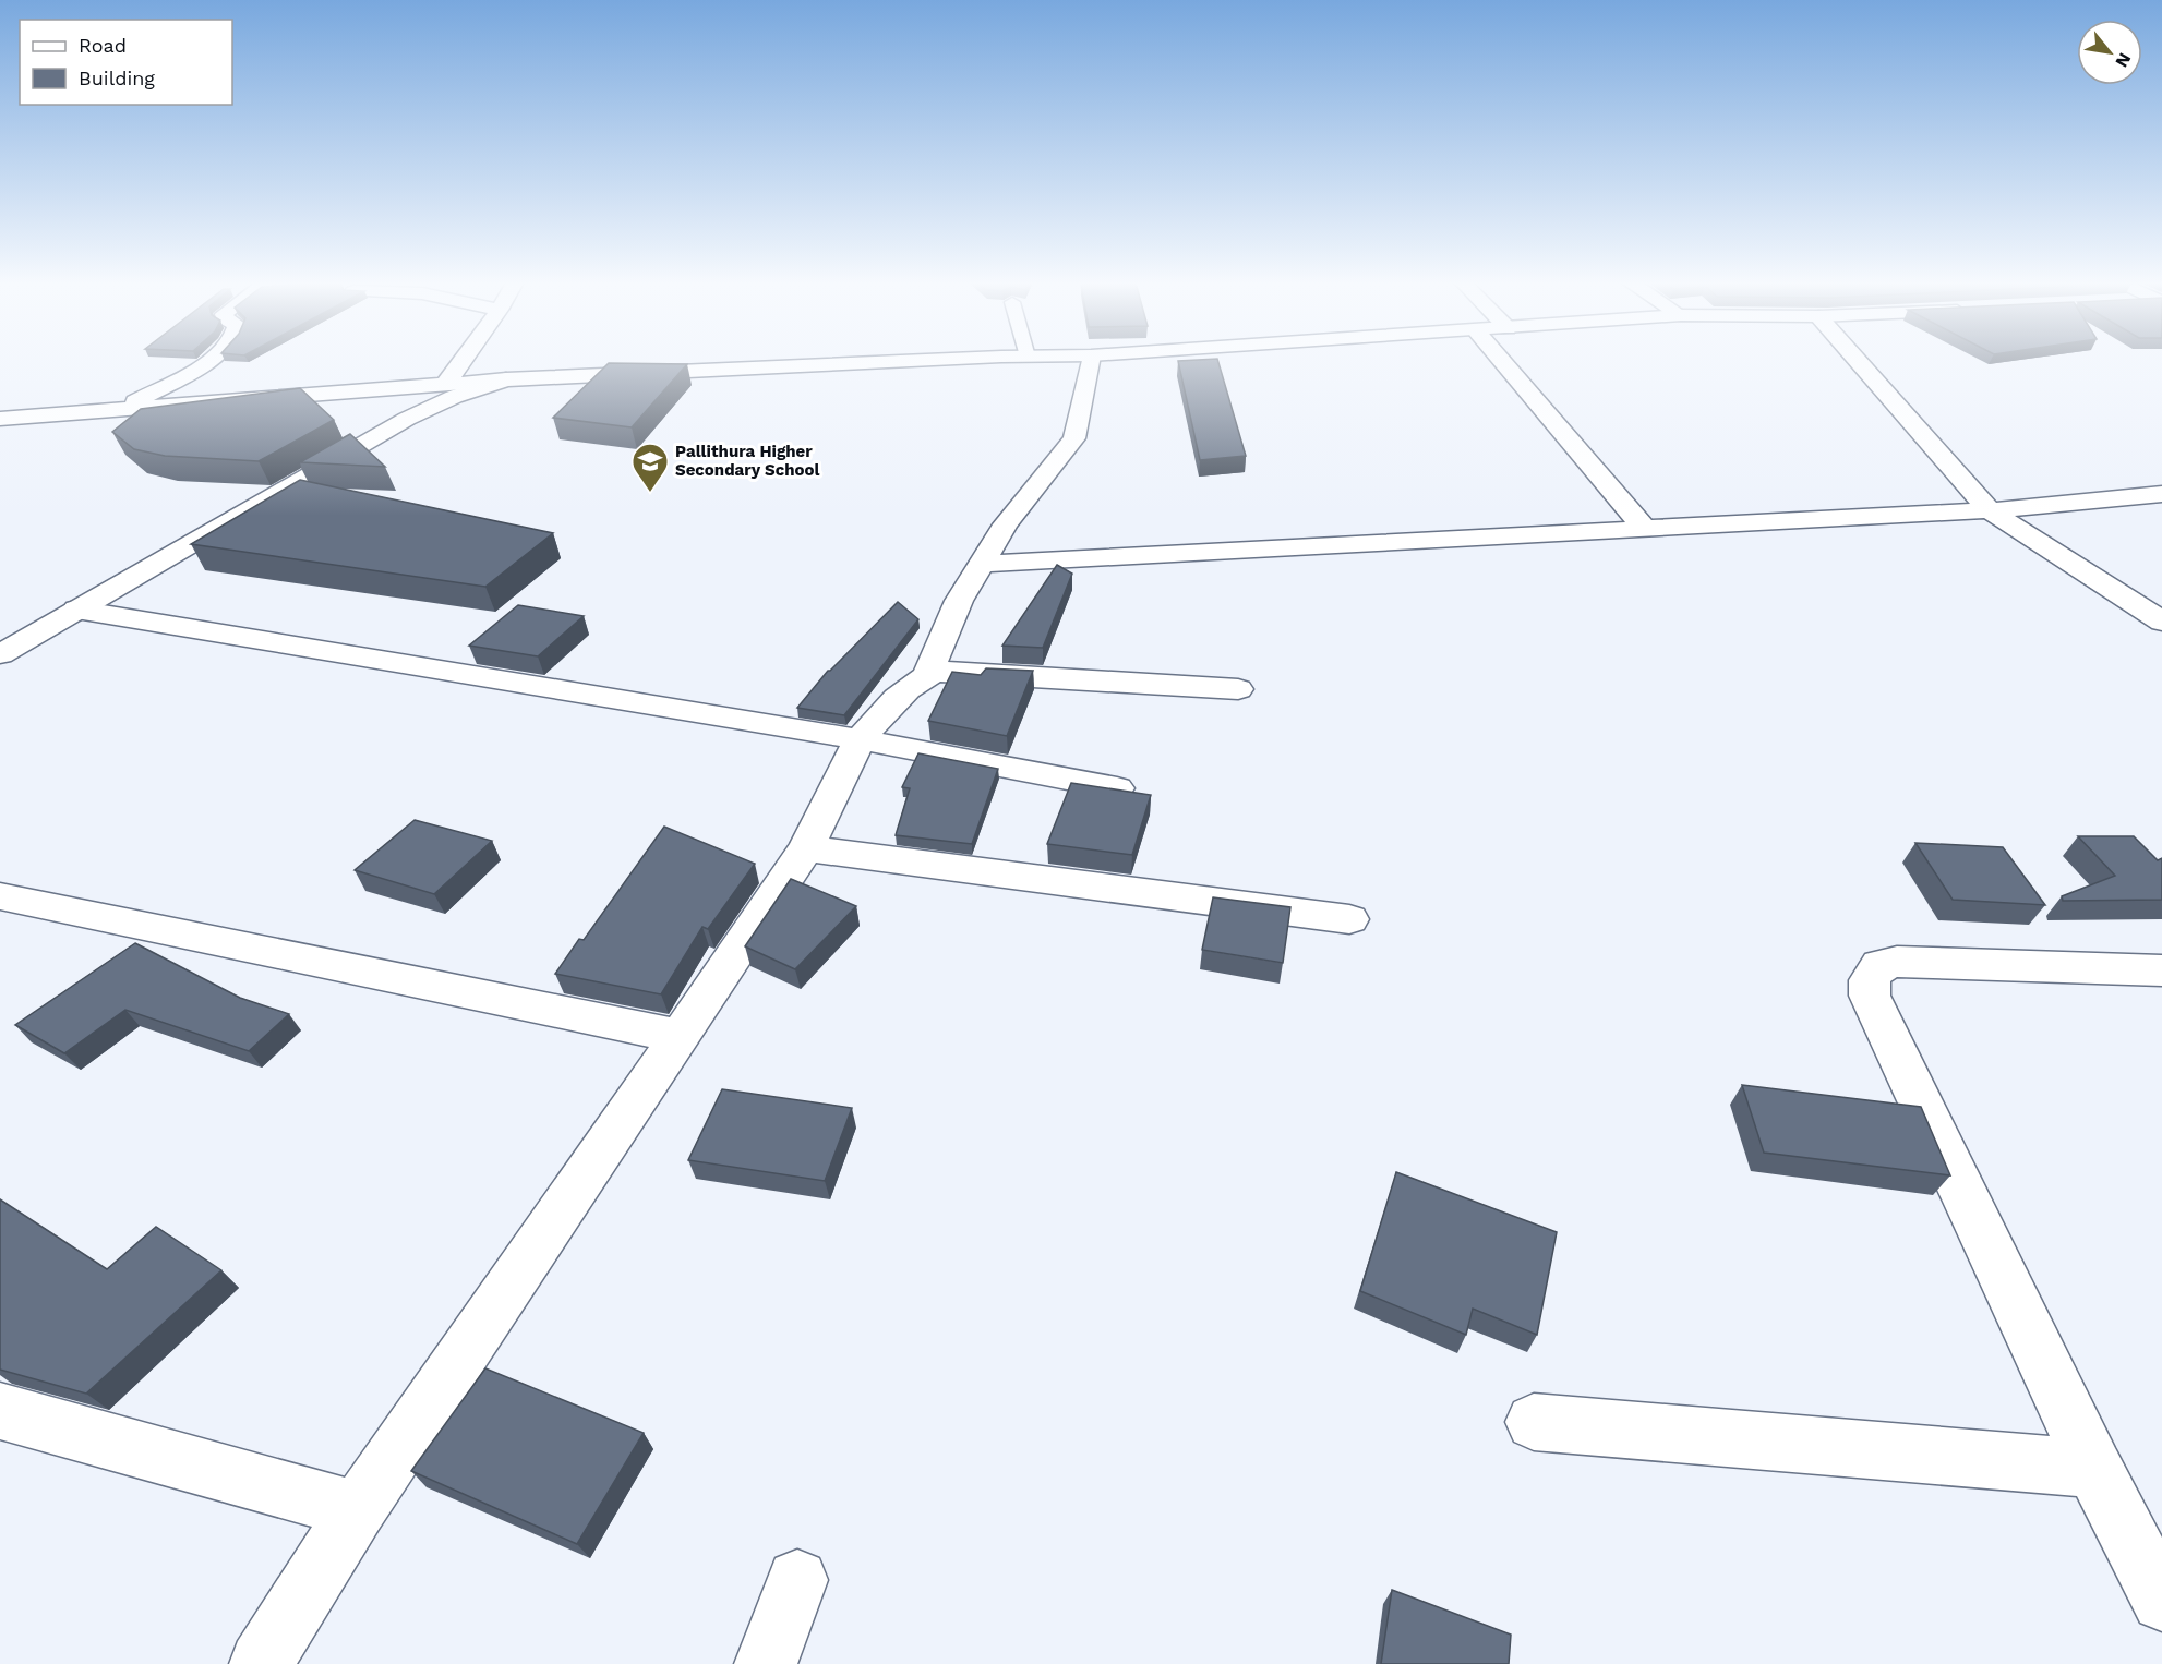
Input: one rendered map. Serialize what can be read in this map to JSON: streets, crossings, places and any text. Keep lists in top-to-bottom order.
{
  "places": {
    "school or university": ["Pallithura Higher Secondary School"]
  },
  "legend": ["Road", "Building"],
  "north": "bottom right"
}
